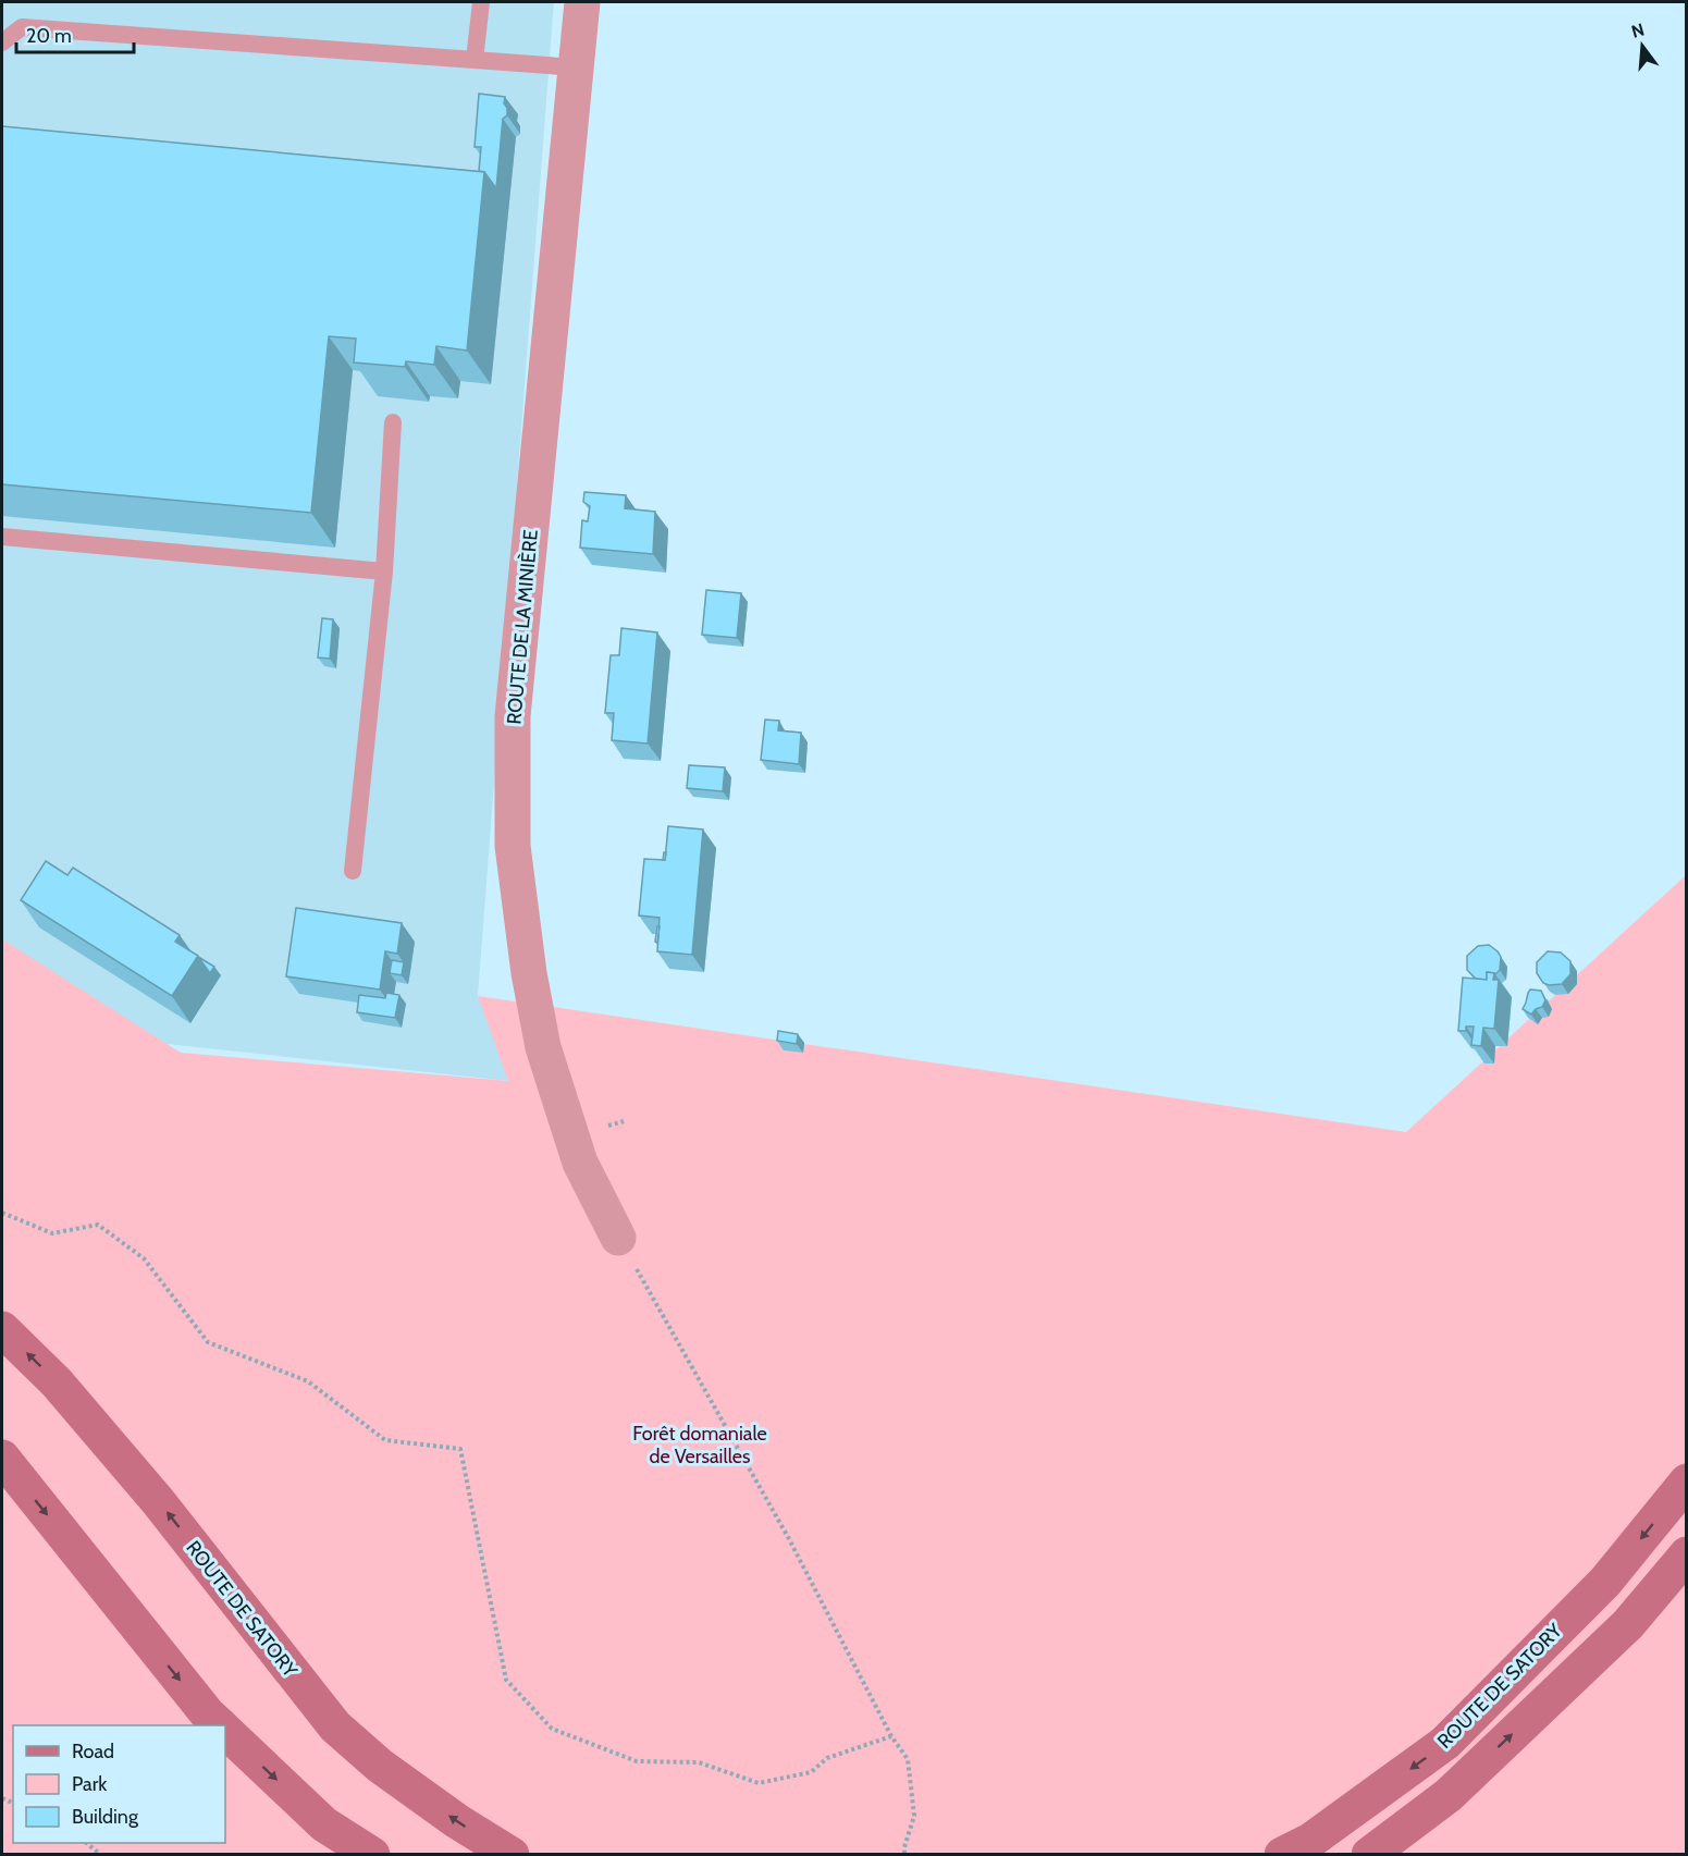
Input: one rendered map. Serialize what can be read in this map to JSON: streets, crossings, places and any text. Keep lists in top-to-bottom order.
{
  "streets": {
    "main road": ["ROUTE DE SATORY"],
    "street": ["ROUTE DE LA MINIÈRE"]
  },
  "parks": ["Forêt domaniale de Versailles"],
  "legend": ["Road", "Park", "Building"],
  "scale_bar": "20 m",
  "north": "top"
}
